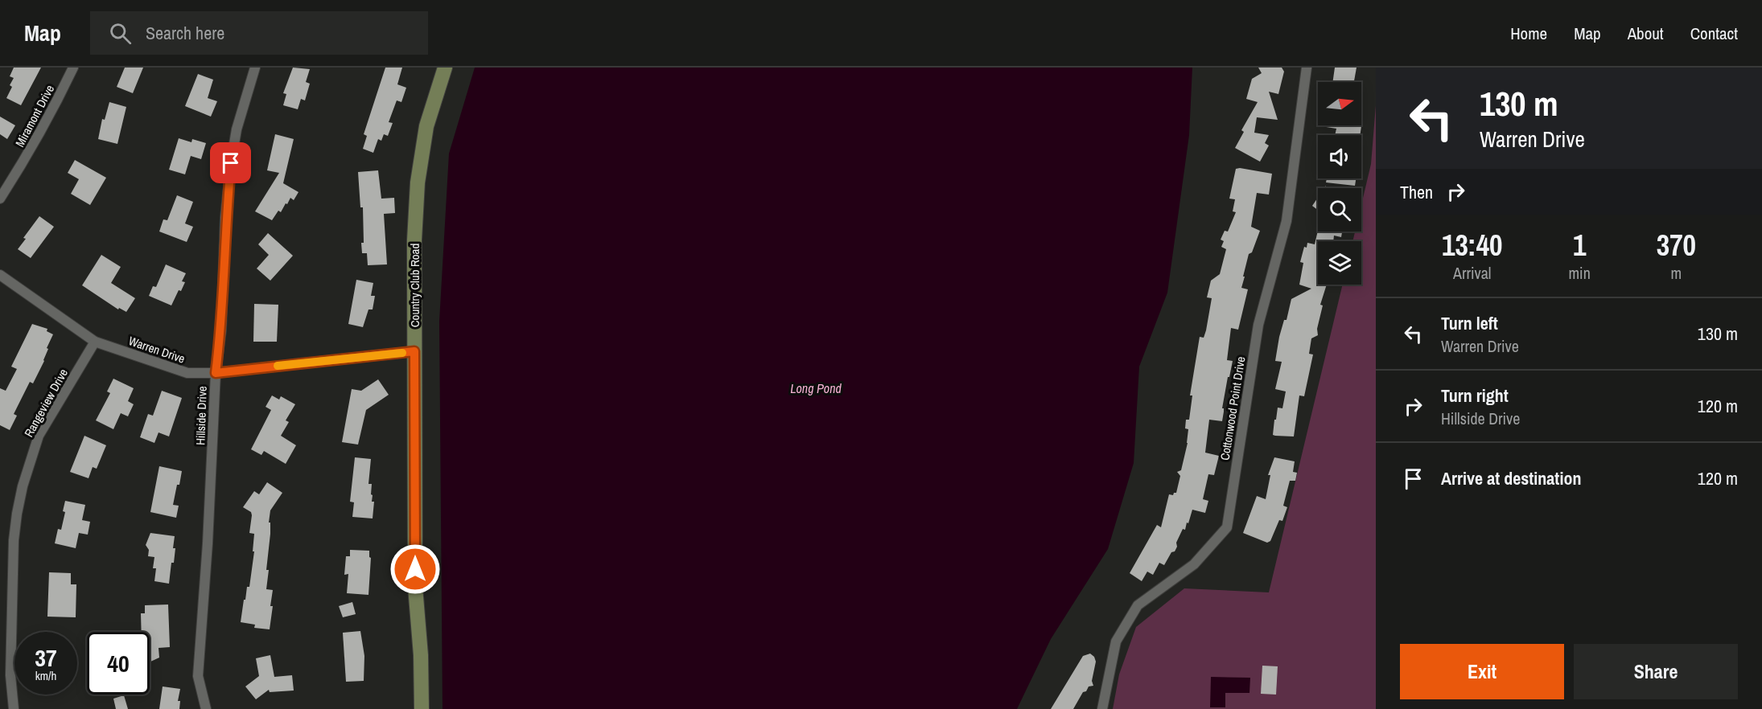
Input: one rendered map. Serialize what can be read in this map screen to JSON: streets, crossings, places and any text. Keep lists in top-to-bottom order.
{
  "streets": {
    "street": [
      "Miramont Drive",
      "Country Club Road",
      "Warren Drive",
      "Rangeview Drive",
      "Cottonwood Point Drive",
      "Hillside Drive"
    ]
  },
  "crossings": [
    ["Country Club Road", "Warren Drive"],
    ["Warren Drive", "Rangeview Drive"],
    ["Warren Drive", "Hillside Drive"]
  ],
  "water": ["Long Pond"],
  "north": "right",
  "page": {
    "header": "Map",
    "search": "Search here",
    "nav": [
      "Home",
      "Map",
      "About",
      "Contact"
    ],
    "turn": ["130 m", "Warren Drive"],
    "then": "Then",
    "eta": [
      "13:40",
      "Arrival",
      "1",
      "min",
      "370",
      "m"
    ],
    "list": [
      {
        "name": "Turn left",
        "note": "Warren Drive",
        "value": "130 m"
      },
      {
        "name": "Turn right",
        "note": "Hillside Drive",
        "value": "120 m"
      },
      {
        "name": "Arrive at destination",
        "value": "120 m"
      }
    ],
    "speed": "37 km/h",
    "limit": "40",
    "buttons": ["Exit", "Share"]
  }
}
